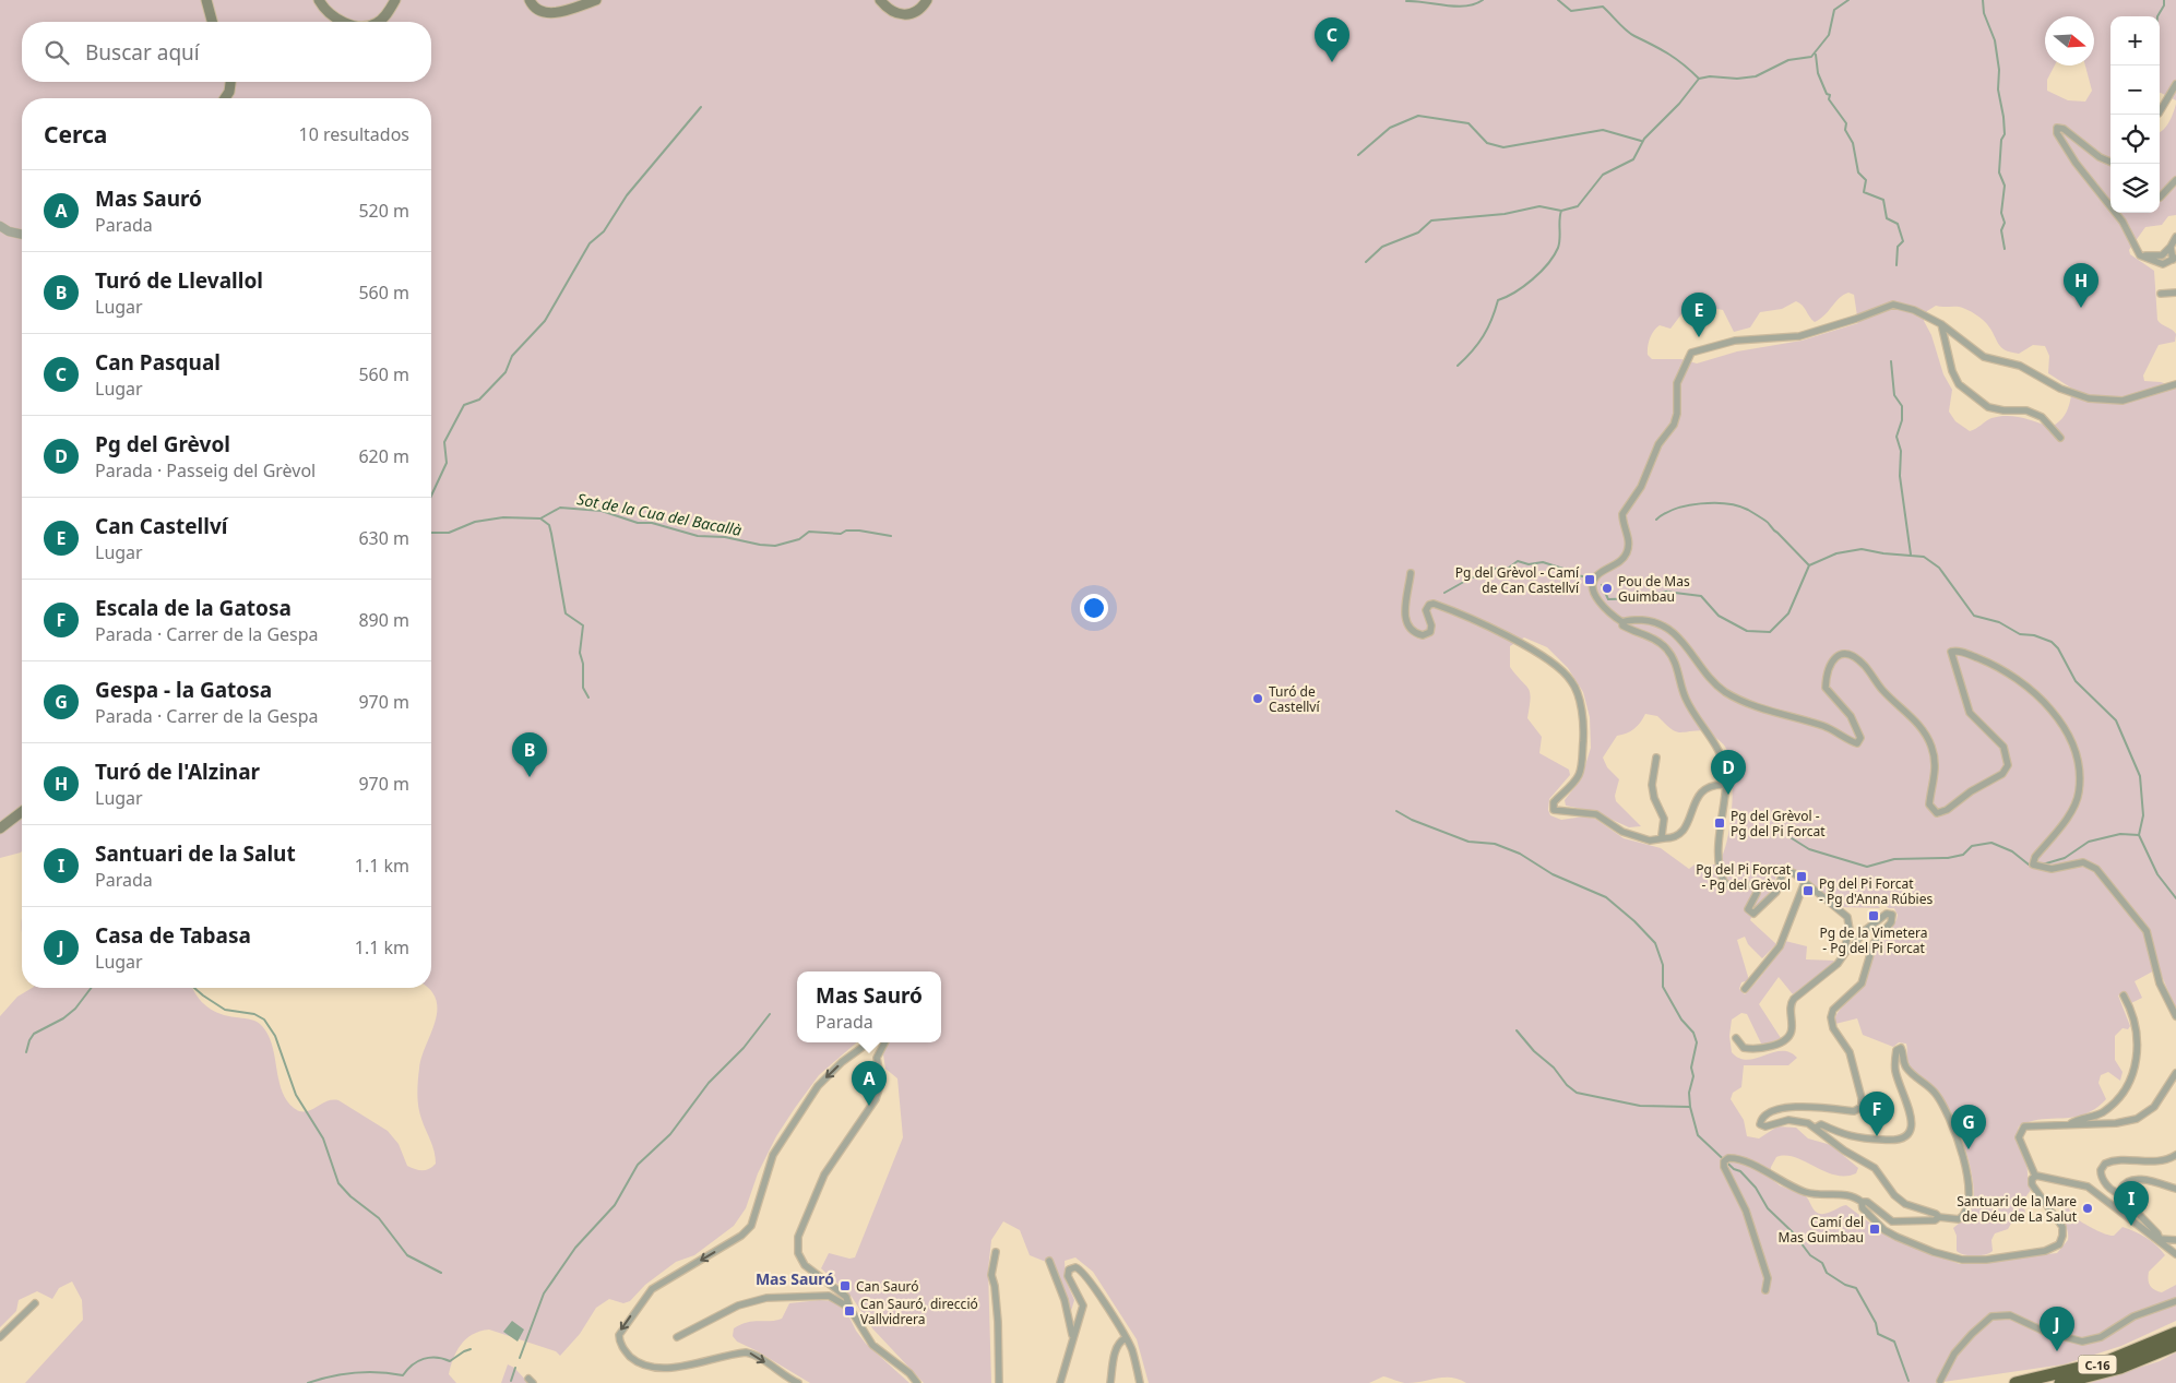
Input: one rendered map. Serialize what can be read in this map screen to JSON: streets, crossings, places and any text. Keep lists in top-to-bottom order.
{
  "streets": {
    "highway": ["C-16"]
  },
  "districts": ["Mas Sauró"],
  "water": ["Sot de la Cua del Bacallà"],
  "places": {
    "transit": [
      "Pg del Grèvol - Camí de Can Castellví",
      "Pg del Grèvol - Pg del Pi Forcat",
      "Pg del Pi Forcat - Pg del Grèvol",
      "Pg del Pi Forcat - Pg d'Anna Rúbies",
      "Pg de la Vimetera - Pg del Pi Forcat",
      "Camí del Mas Guimbau",
      "Can Sauró",
      "Can Sauró, direcció Vallvidrera"
    ],
    "other": ["Pou de Mas Guimbau", "Turó de Castellví", "Santuari de la Mare de Déu de La Salut"]
  },
  "north": "right",
  "page": {
    "map_buttons": ["+", "−"],
    "pins": [
      "C",
      "H",
      "E",
      "B",
      "D",
      "A",
      "F",
      "G",
      "I",
      "J"
    ],
    "search": "Buscar aquí",
    "heading": ["Cerca", "10 resultados"],
    "list": [
      {
        "mark": "A",
        "name": "Mas Sauró",
        "note": "Parada",
        "value": "520 m"
      },
      {
        "mark": "B",
        "name": "Turó de Llevallol",
        "note": "Lugar",
        "value": "560 m"
      },
      {
        "mark": "C",
        "name": "Can Pasqual",
        "note": "Lugar",
        "value": "560 m"
      },
      {
        "mark": "D",
        "name": "Pg del Grèvol",
        "note": "Parada · Passeig del Grèvol",
        "value": "620 m"
      },
      {
        "mark": "E",
        "name": "Can Castellví",
        "note": "Lugar",
        "value": "630 m"
      },
      {
        "mark": "F",
        "name": "Escala de la Gatosa",
        "note": "Parada · Carrer de la Gespa",
        "value": "890 m"
      },
      {
        "mark": "G",
        "name": "Gespa - la Gatosa",
        "note": "Parada · Carrer de la Gespa",
        "value": "970 m"
      },
      {
        "mark": "H",
        "name": "Turó de l'Alzinar",
        "note": "Lugar",
        "value": "970 m"
      },
      {
        "mark": "I",
        "name": "Santuari de la Salut",
        "note": "Parada",
        "value": "1.1 km"
      },
      {
        "mark": "J",
        "name": "Casa de Tabasa",
        "note": "Lugar",
        "value": "1.1 km"
      }
    ],
    "popup": ["Mas Sauró", "Parada"]
  }
}
